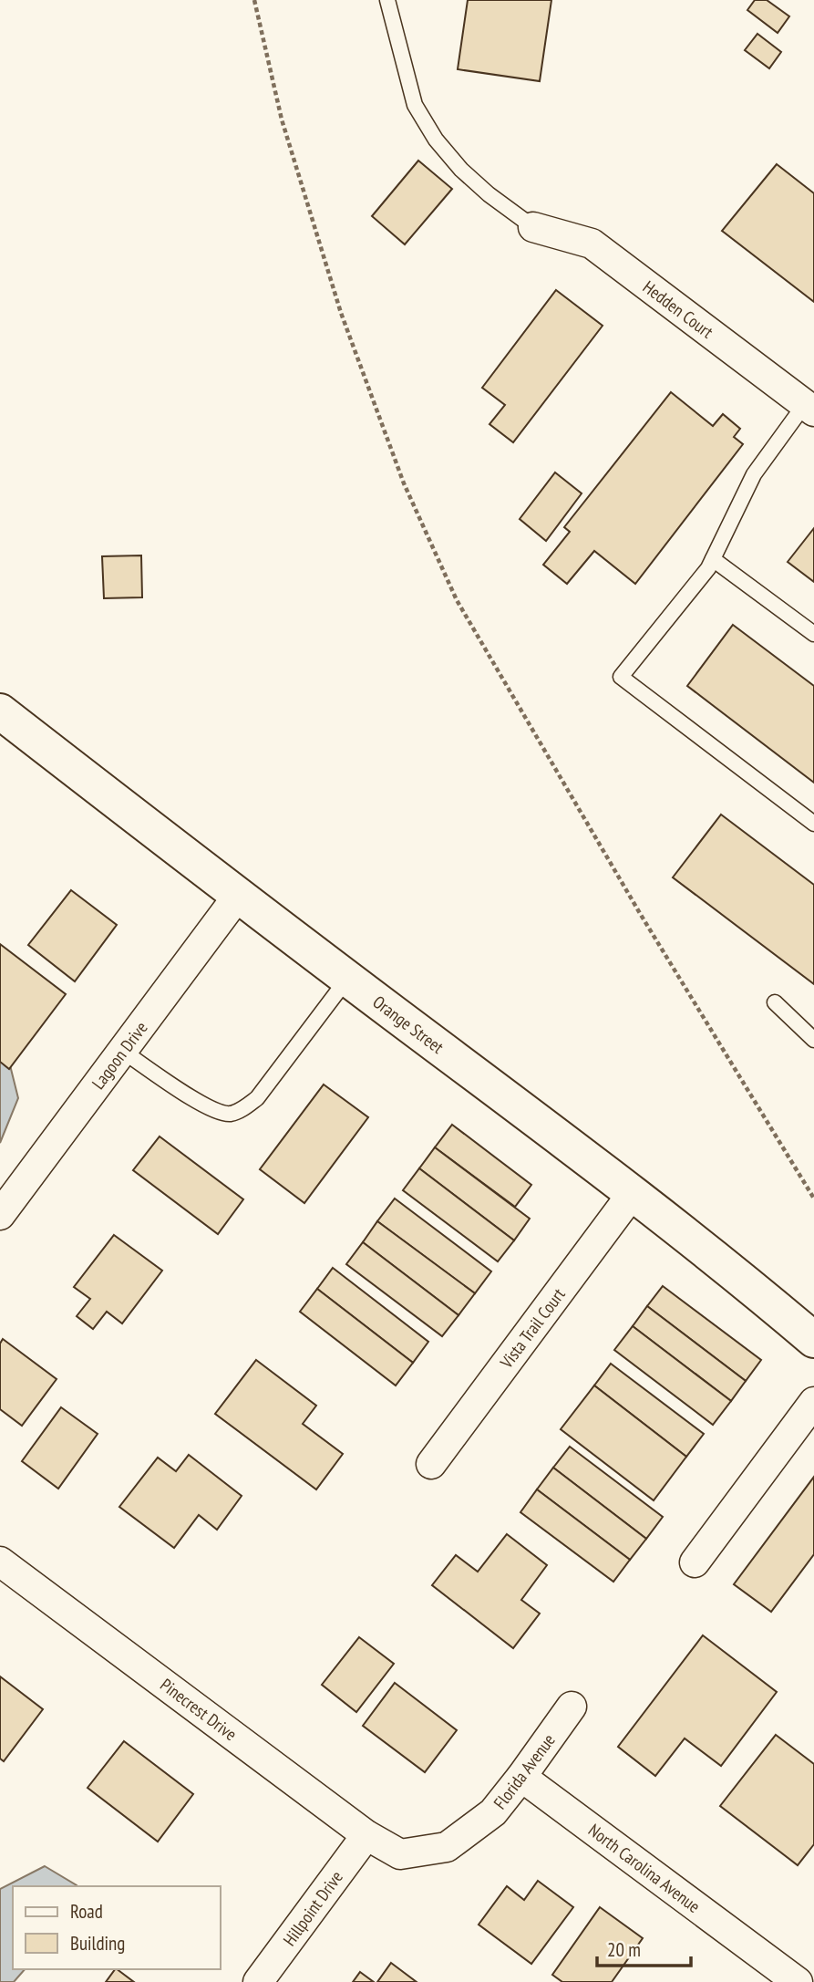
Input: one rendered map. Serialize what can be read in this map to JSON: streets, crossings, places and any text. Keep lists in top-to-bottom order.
{
  "streets": {
    "street": [
      "Hedden Court",
      "Orange Street",
      "Lagoon Drive",
      "Vista Trail Court",
      "Pinecrest Drive",
      "Florida Avenue",
      "North Carolina Avenue",
      "Hillpoint Drive"
    ]
  },
  "crossings": [
    ["Orange Street", "Lagoon Drive"],
    ["Orange Street", "Vista Trail Court"],
    ["Pinecrest Drive", "Florida Avenue"],
    ["Pinecrest Drive", "Hillpoint Drive"],
    ["Florida Avenue", "North Carolina Avenue"]
  ],
  "legend": ["Road", "Building"],
  "scale_bar": "20 m"
}
